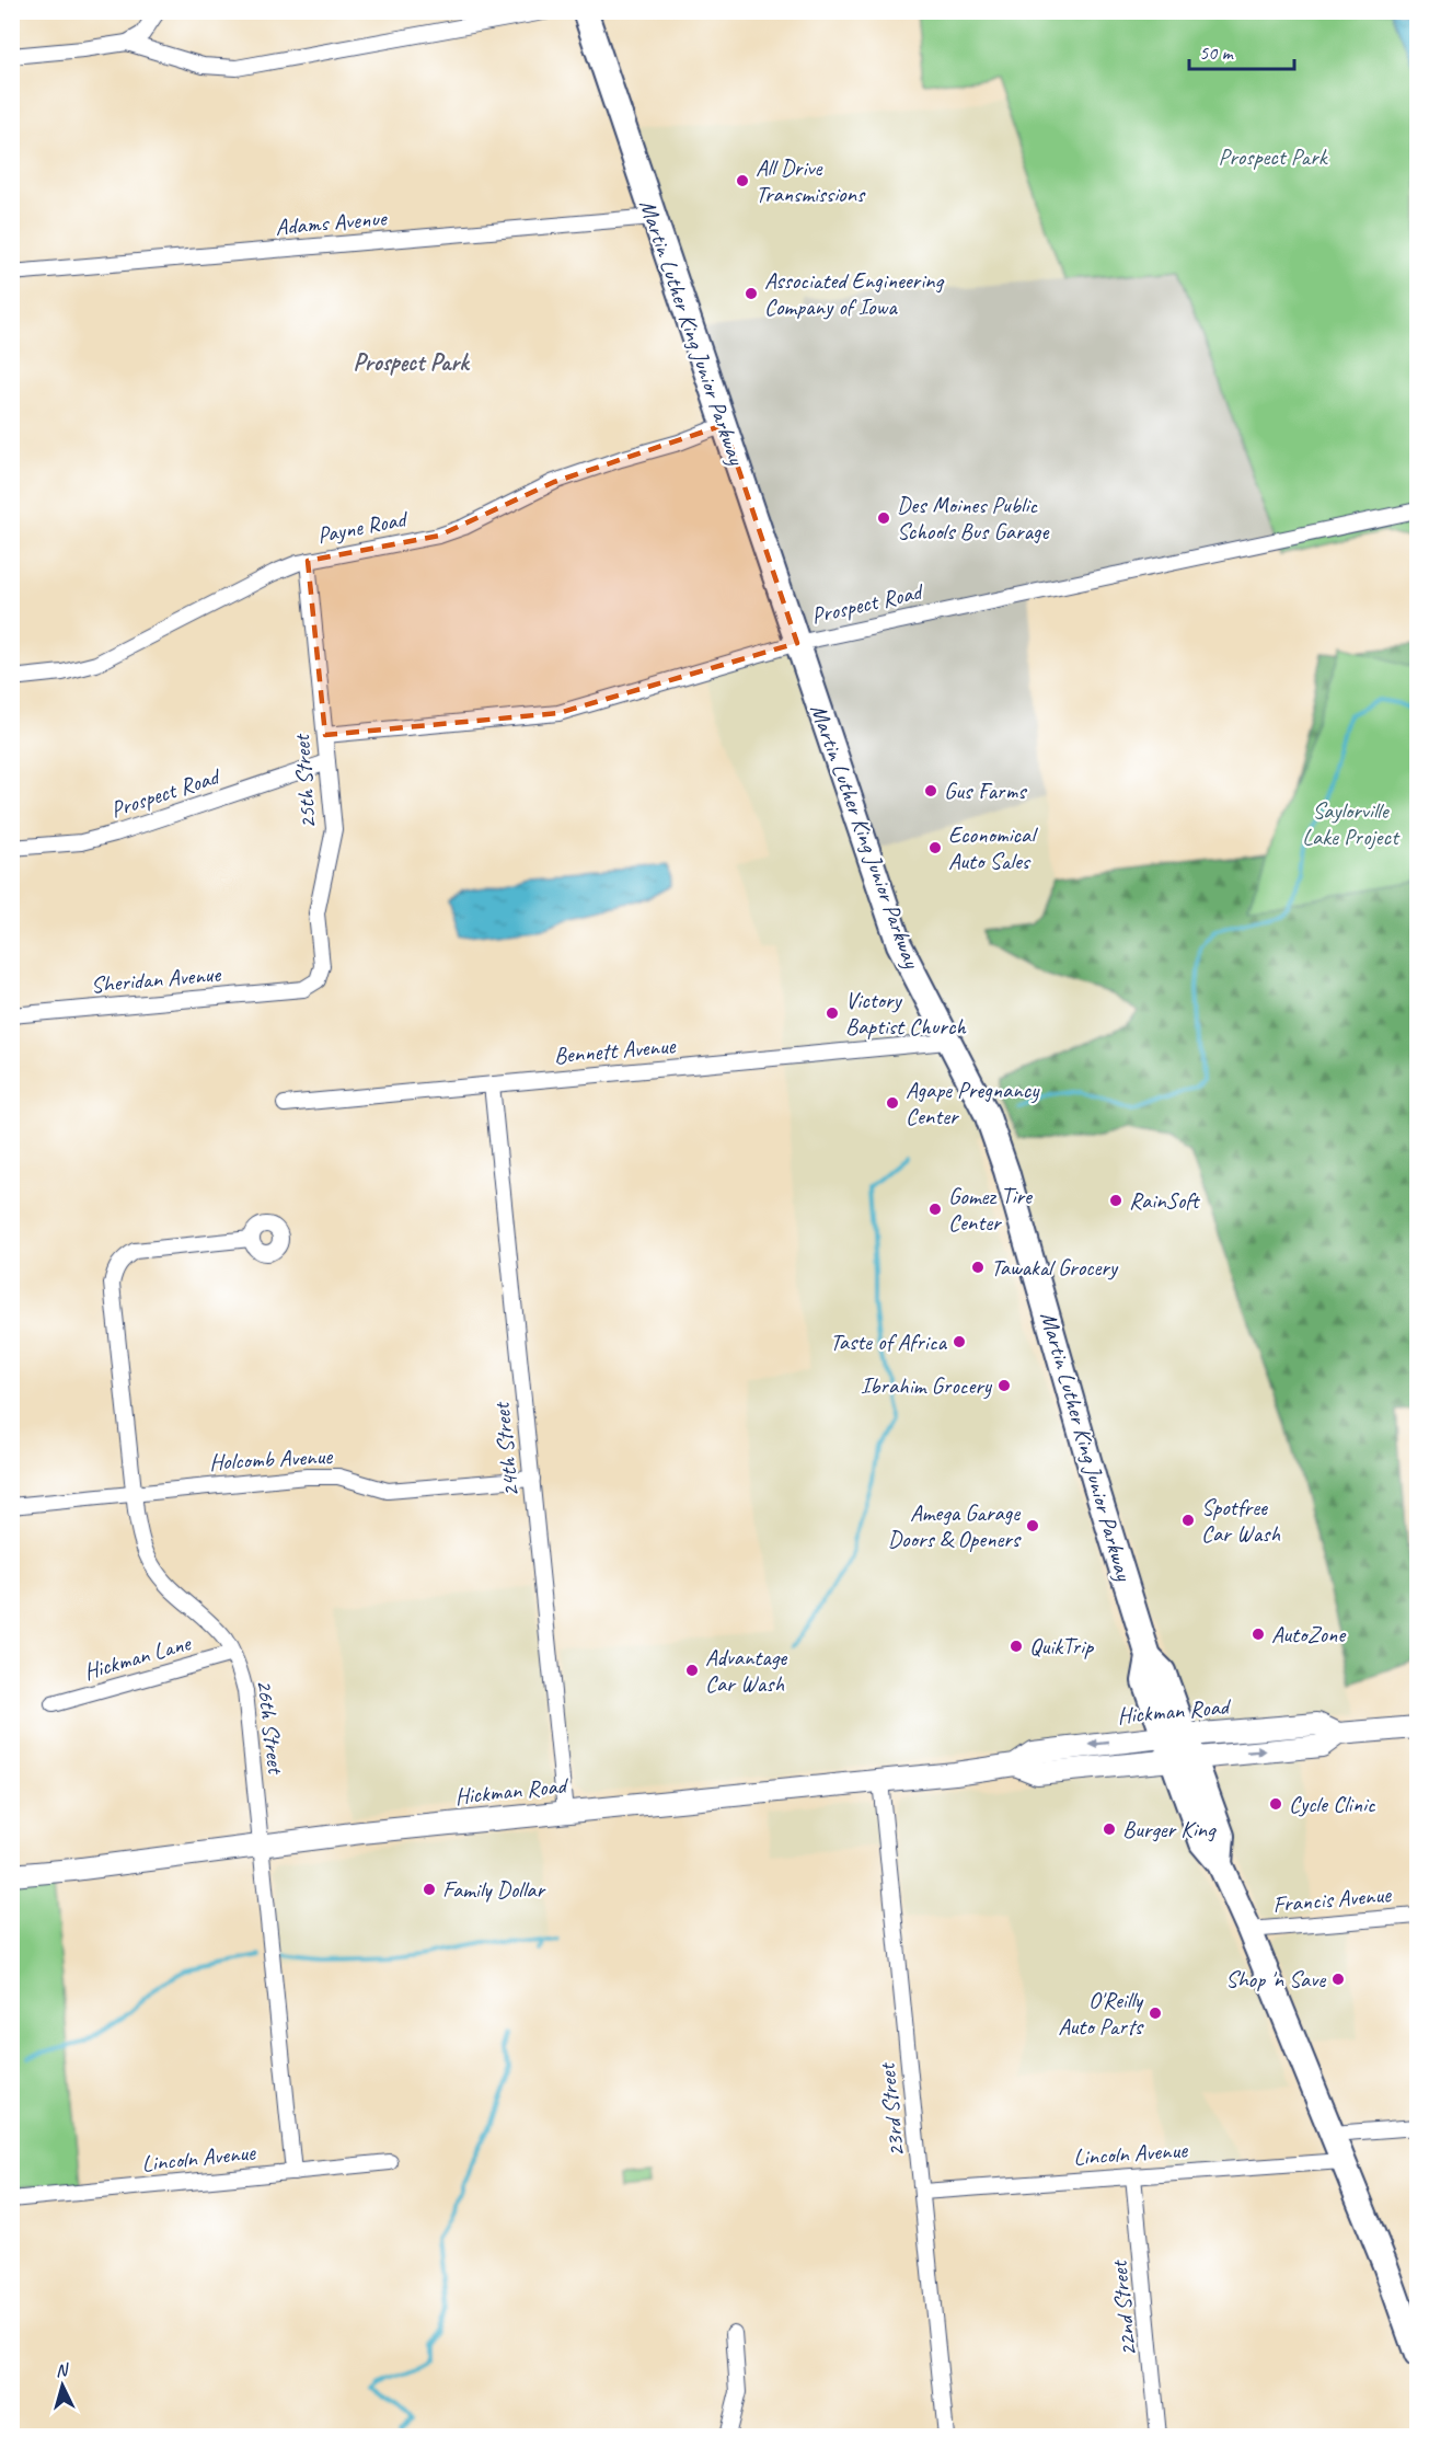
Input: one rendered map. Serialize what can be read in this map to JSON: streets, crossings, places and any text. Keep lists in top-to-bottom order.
{
  "streets": {
    "main road": ["Martin Luther King Junior Parkway", "Hickman Road"],
    "street": [
      "Adams Avenue",
      "Payne Road",
      "Prospect Road",
      "25th Street",
      "Sheridan Avenue",
      "Bennett Avenue",
      "24th Street",
      "Holcomb Avenue",
      "Hickman Lane",
      "26th Street",
      "Francis Avenue",
      "23rd Street",
      "Lincoln Avenue",
      "22nd Street"
    ]
  },
  "crossings": [
    ["Adams Avenue", "Martin Luther King Junior Parkway"],
    ["Martin Luther King Junior Parkway", "Payne Road"],
    ["Martin Luther King Junior Parkway", "Prospect Road"],
    ["Martin Luther King Junior Parkway", "Bennett Avenue"],
    ["Martin Luther King Junior Parkway", "Hickman Road"],
    ["Martin Luther King Junior Parkway", "Francis Avenue"],
    ["Martin Luther King Junior Parkway", "Lincoln Avenue"],
    ["Payne Road", "25th Street"],
    ["Prospect Road", "25th Street"],
    ["25th Street", "Sheridan Avenue"],
    ["Bennett Avenue", "24th Street"],
    ["24th Street", "Holcomb Avenue"],
    ["24th Street", "Hickman Road"],
    ["Holcomb Avenue", "26th Street"],
    ["Hickman Lane", "26th Street"],
    ["Hickman Road", "26th Street"],
    ["Hickman Road", "23rd Street"],
    ["26th Street", "Lincoln Avenue"],
    ["23rd Street", "Lincoln Avenue"],
    ["Lincoln Avenue", "22nd Street"]
  ],
  "districts": ["Prospect Park"],
  "parks": ["Prospect Park", "Saylorville Lake Project"],
  "places": [
    "All Drive Transmissions",
    "Associated Engineering Company of Iowa",
    "Des Moines Public Schools Bus Garage",
    "Gus Farms",
    "Economical Auto Sales",
    "Victory Baptist Church",
    "Agape Pregnancy Center",
    "RainSoft",
    "Gomez Tire Center",
    "Tawakal Grocery",
    "Taste of Africa",
    "Ibrahim Grocery",
    "Spotfree Car Wash",
    "Amega Garage Doors & Openers",
    "AutoZone",
    "QuikTrip",
    "Advantage Car Wash",
    "Cycle Clinic",
    "Burger King",
    "Family Dollar",
    "Shop 'n Save",
    "O'Reilly Auto Parts"
  ],
  "scale_bar": "50 m",
  "north": "top"
}
